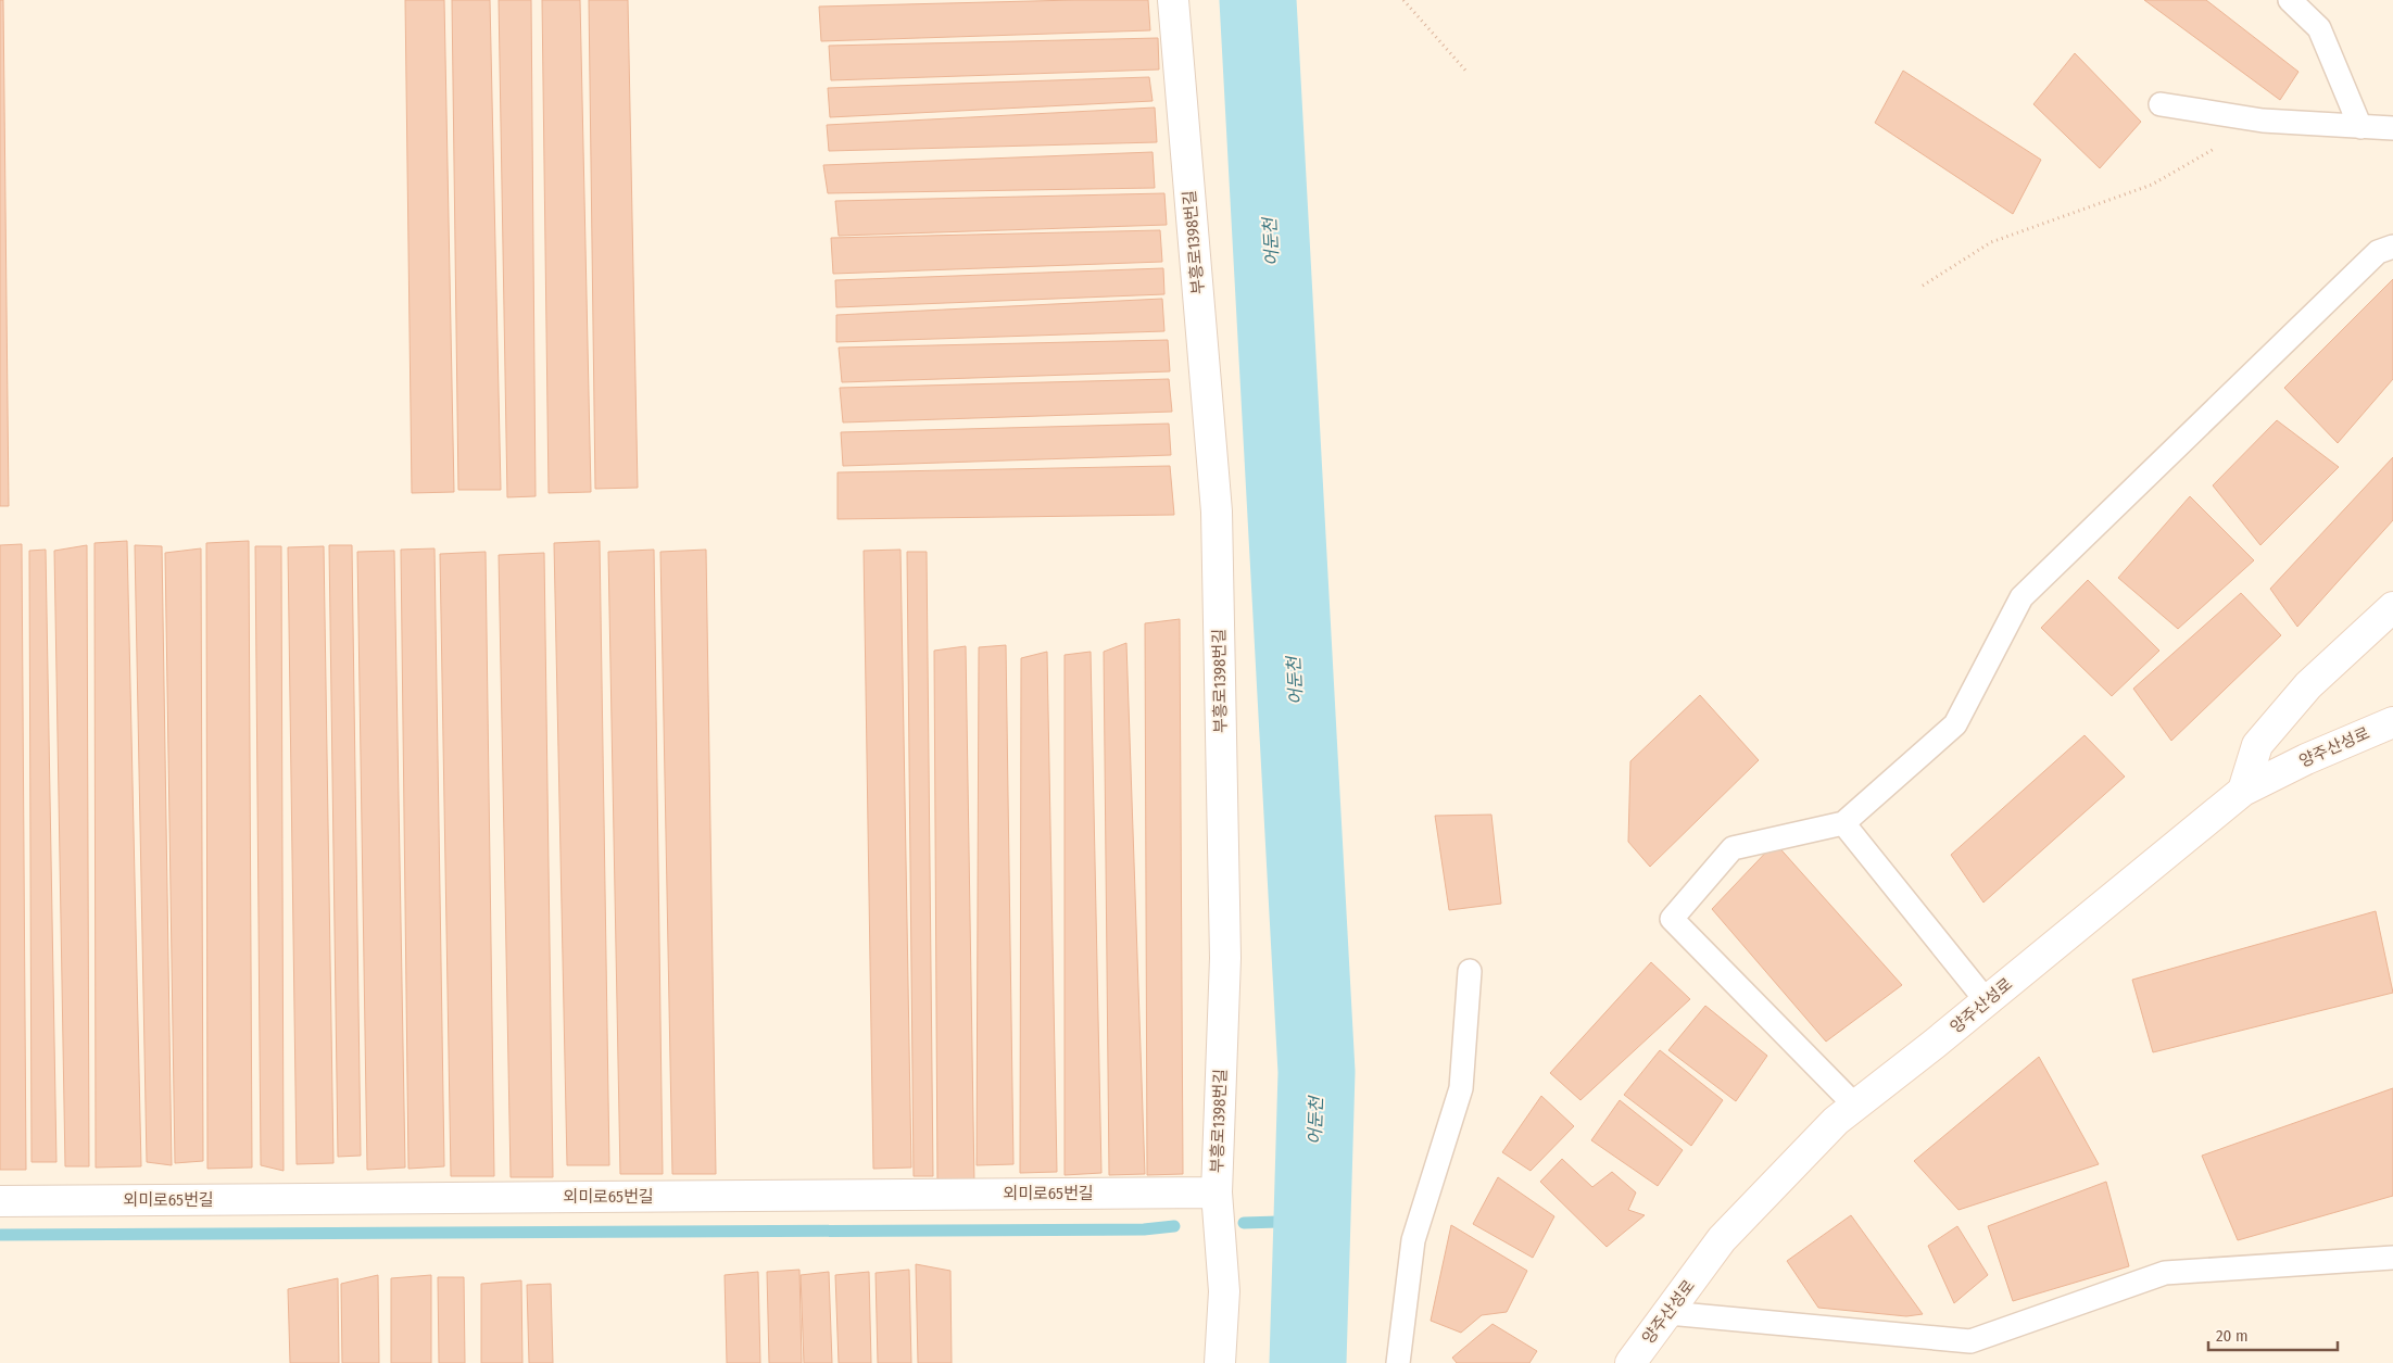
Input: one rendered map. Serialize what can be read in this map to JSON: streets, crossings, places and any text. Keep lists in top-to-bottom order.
{
  "streets": {
    "street": ["부흥로1398번길", "양주산성로", "외미로65번길"]
  },
  "crossings": [
    ["부흥로1398번길", "외미로65번길"]
  ],
  "water": ["어둔천"],
  "scale_bar": "20 m"
}
